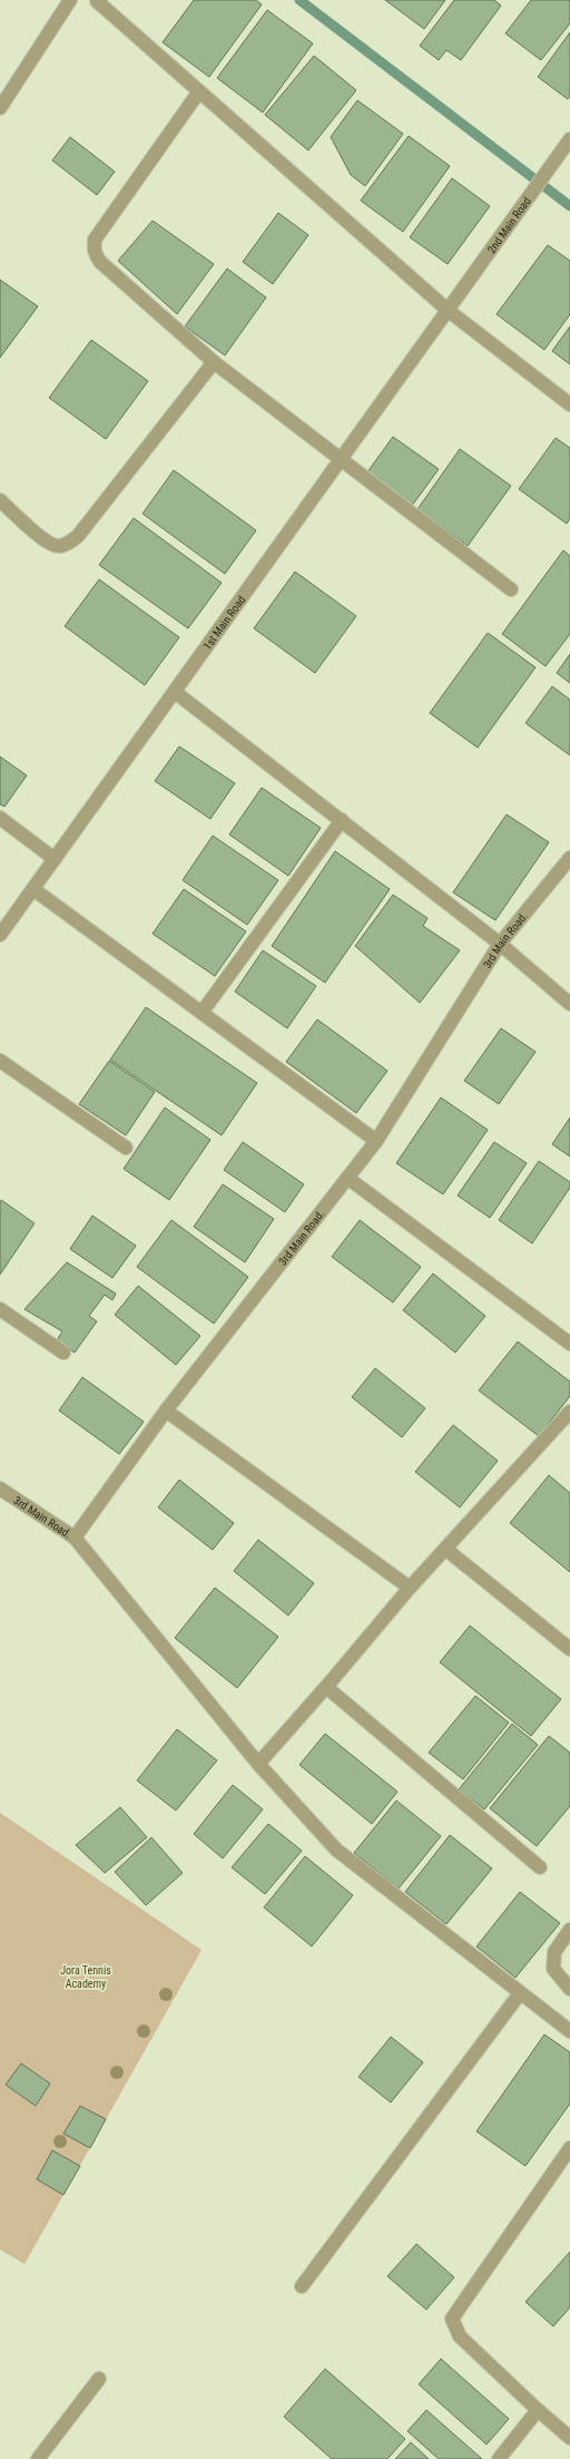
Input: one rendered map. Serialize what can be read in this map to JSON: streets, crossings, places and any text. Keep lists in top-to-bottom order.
{
  "streets": {
    "street": ["2nd Main Road", "1st Main Road", "3rd Main Road."]
  },
  "crossings": [
    ["2nd Main Road", "1st Main Road"]
  ],
  "parks": ["Jora Tennis Academy"]
}
